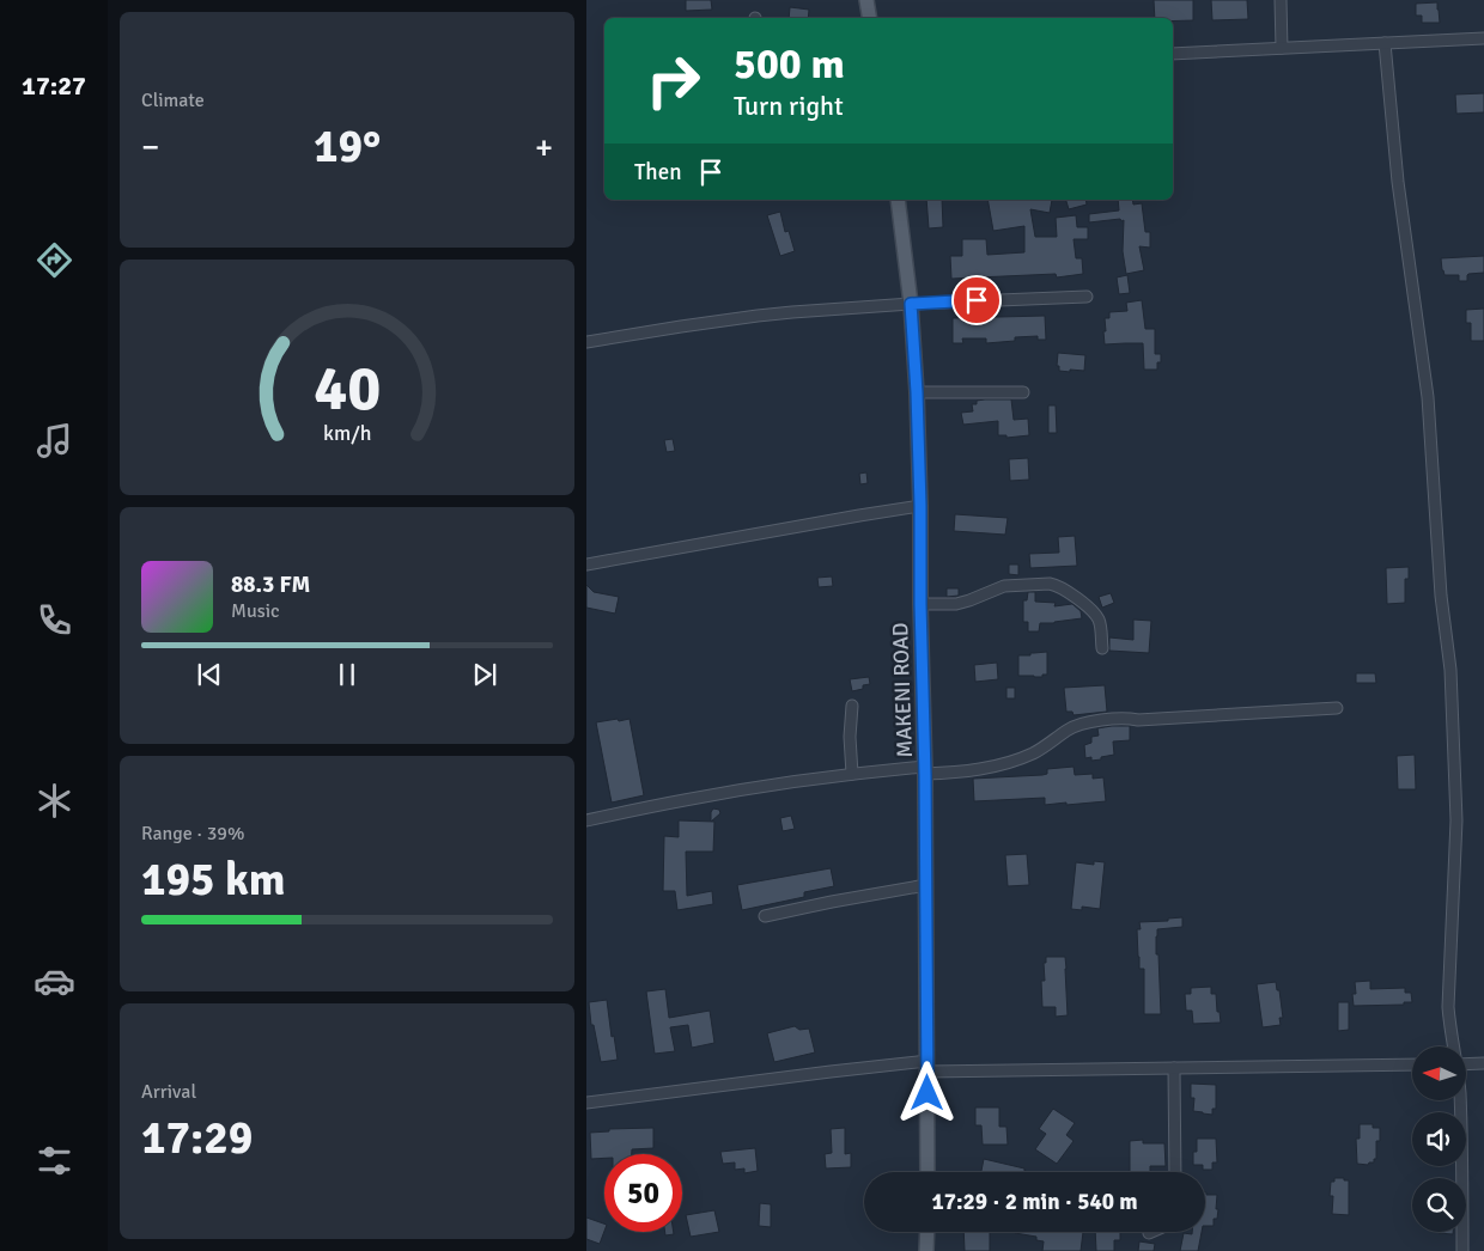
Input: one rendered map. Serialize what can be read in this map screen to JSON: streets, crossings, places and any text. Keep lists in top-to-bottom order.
{
  "streets": {
    "main road": ["MAKENI ROAD"]
  },
  "north": "left",
  "page": {
    "tabs": "17:27",
    "tile": [
      "Climate",
      ["Range · 39%", "195 km"],
      ["Arrival", "17:29"]
    ],
    "turn": ["500 m", "Turn right"],
    "heat": ["−", "19°", "+"],
    "then": "Then",
    "song": ["88.3 FM", "Music"],
    "limit": "50",
    "trip": "17:29 · 2 min · 540 m",
    "gauge": ["40", "km/h"]
  }
}
